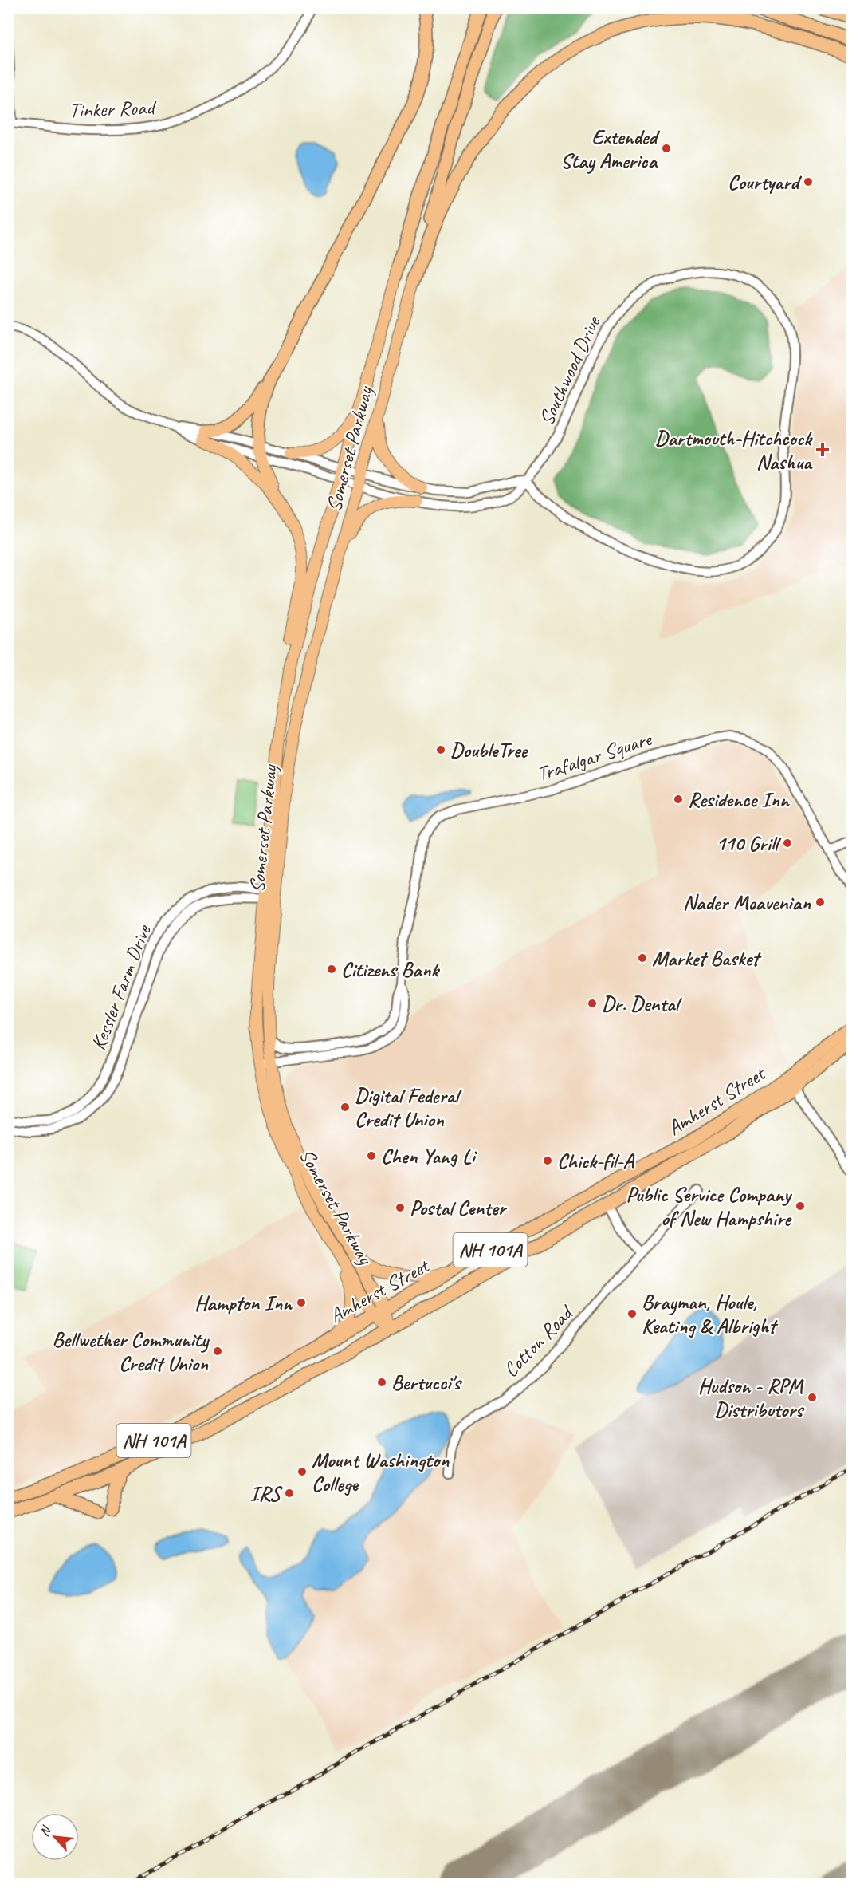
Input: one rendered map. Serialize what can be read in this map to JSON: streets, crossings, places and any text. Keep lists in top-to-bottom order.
{
  "streets": {
    "highway": ["Amherst Street", "NH 101A"],
    "main road": ["Somerset Parkway"],
    "street": [
      "Tinker Road",
      "Southwood Drive",
      "Trafalgar Square",
      "Kessler Farm Drive",
      "Cotton Road"
    ]
  },
  "crossings": [
    ["Southwood Drive", "Somerset Parkway"],
    ["Somerset Parkway", "Trafalgar Square"],
    ["Somerset Parkway", "Kessler Farm Drive"],
    ["Somerset Parkway", "Amherst Street"]
  ],
  "places": {
    "other": [
      "Extended Stay America",
      "Courtyard",
      "DoubleTree",
      "Residence Inn",
      "110 Grill",
      "Nader Moavenian",
      "Market Basket",
      "Citizens Bank",
      "Dr. Dental",
      "Digital Federal Credit Union",
      "Chen Yang Li",
      "Chick-fil-A",
      "Public Service Company of New Hampshire",
      "Postal Center",
      "Hampton Inn",
      "Brayman, Houle, Keating & Albright",
      "Bellwether Community Credit Union",
      "Bertucci's",
      "Hudson - RPM Distributors",
      "Mount Washington College",
      "IRS"
    ],
    "health": ["Dartmouth-Hitchcock Nashua"]
  },
  "north": "top left"
}
